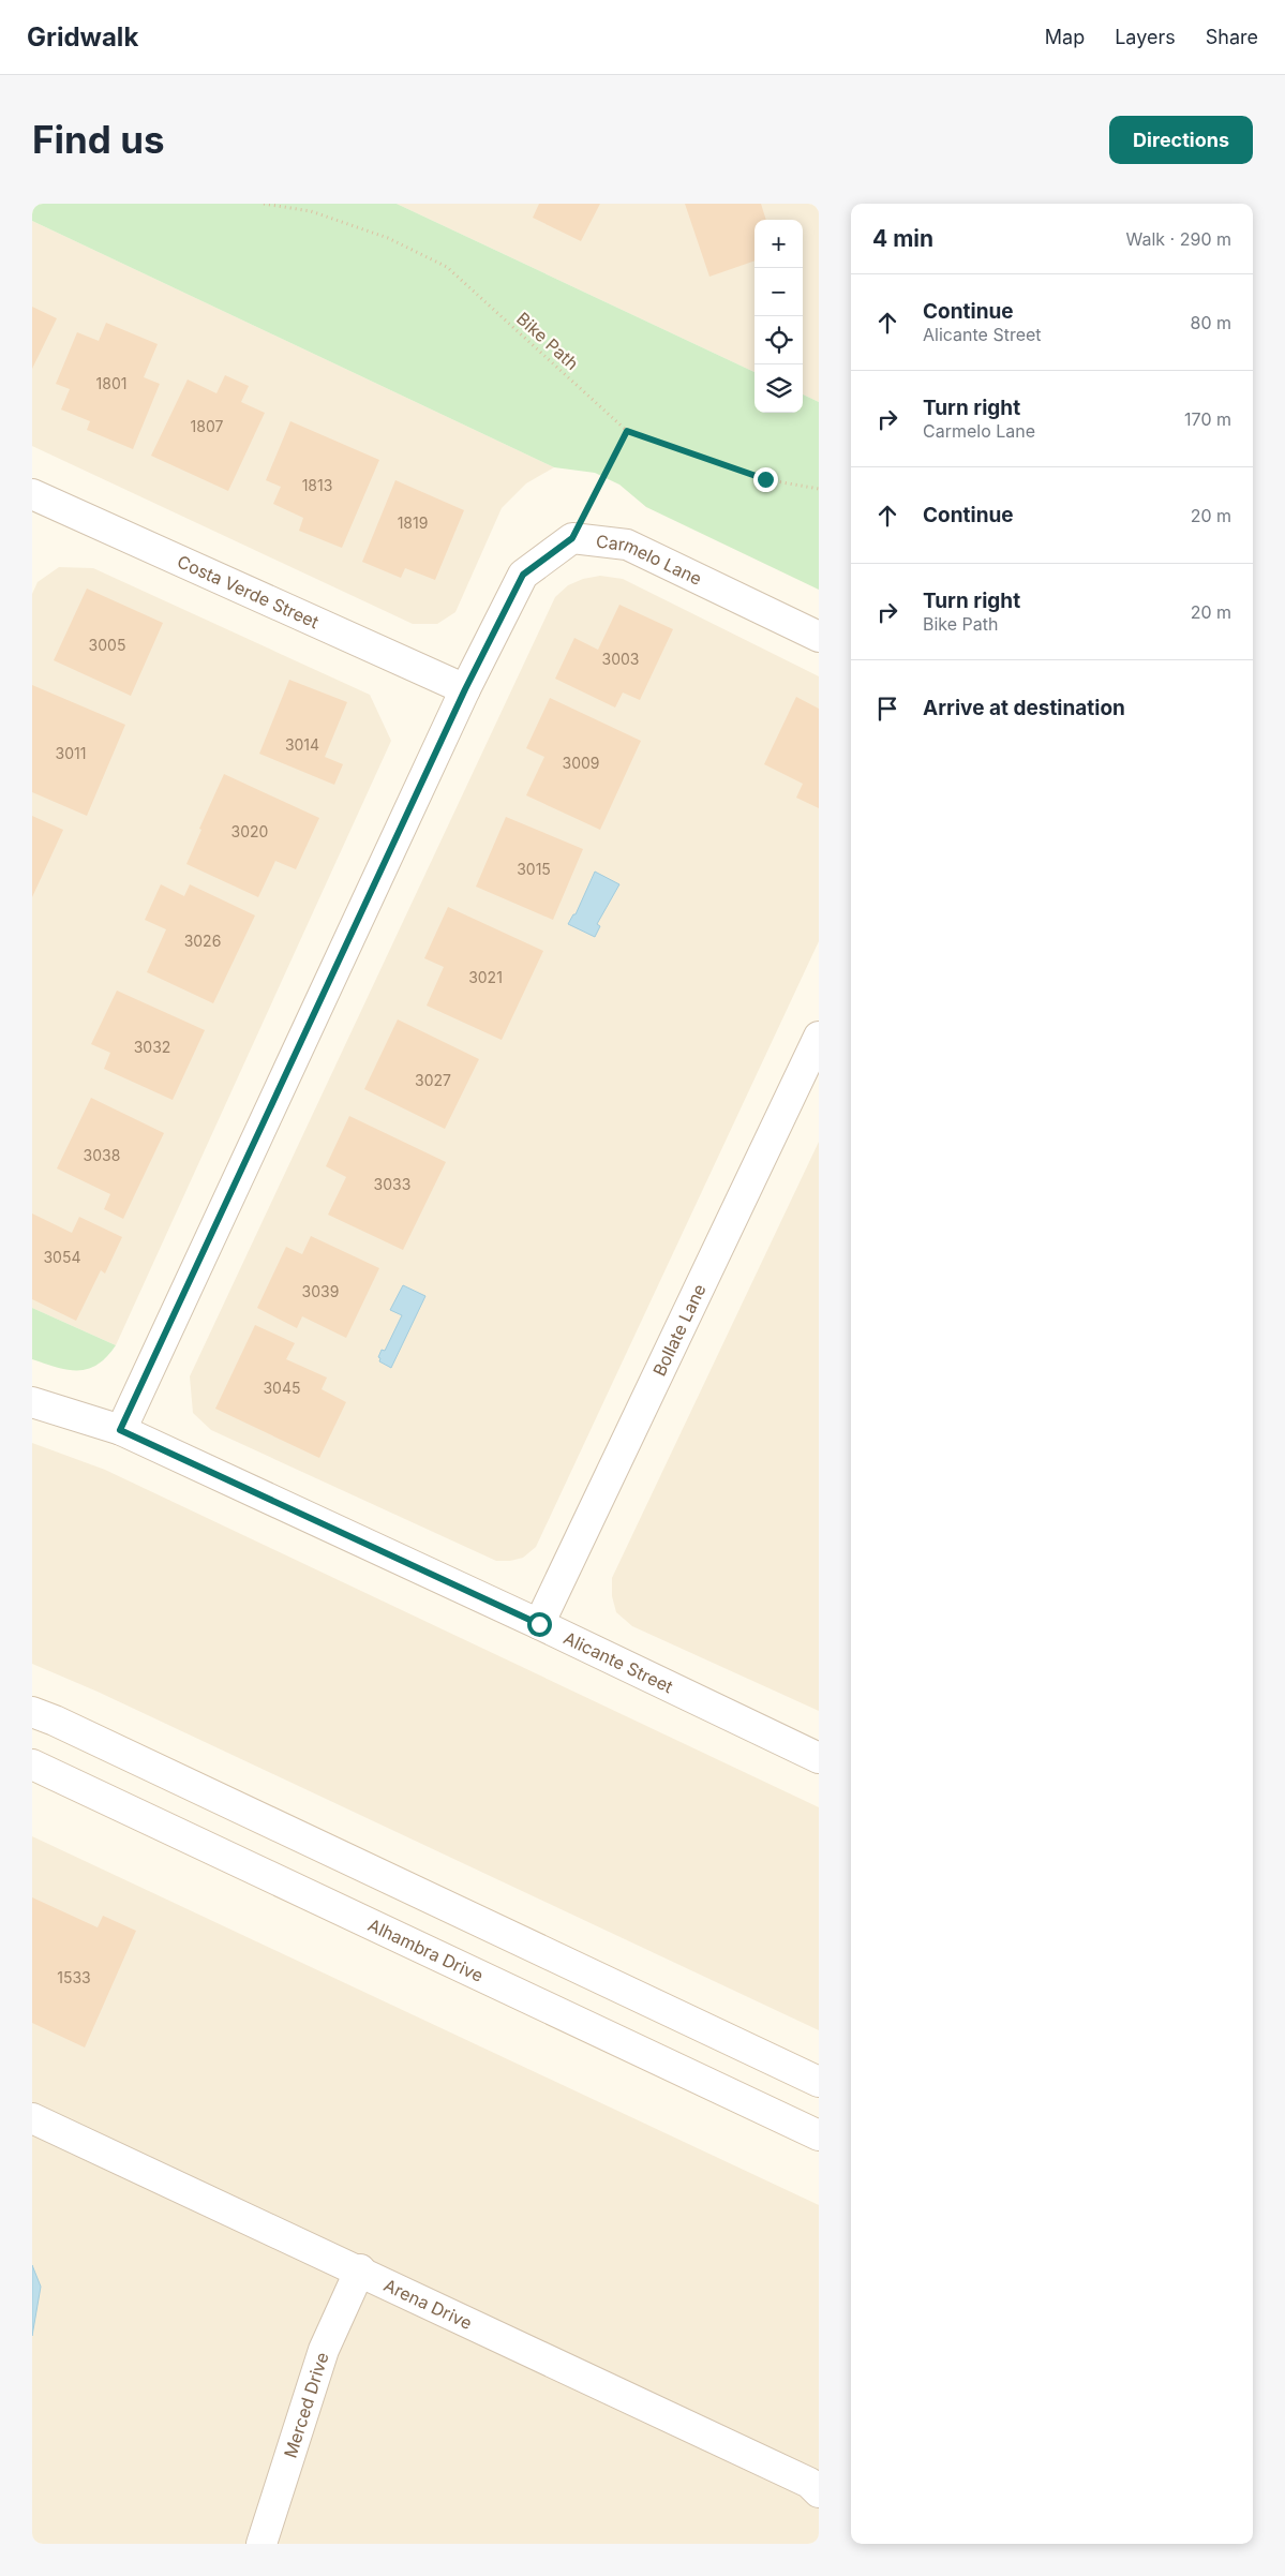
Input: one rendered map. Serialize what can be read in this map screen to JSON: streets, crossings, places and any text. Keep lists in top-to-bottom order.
{
  "streets": {
    "street": [
      "Carmelo Lane",
      "Costa Verde Street",
      "Bollate Lane",
      "Alicante Street",
      "Alhambra Drive",
      "Arena Drive",
      "Merced Drive"
    ],
    "path": ["Bike Path"]
  },
  "crossings": [
    ["Carmelo Lane", "Costa Verde Street"],
    ["Carmelo Lane", "Alicante Street"],
    ["Bollate Lane", "Alicante Street"],
    ["Arena Drive", "Merced Drive"]
  ],
  "house_numbers": [
    "1801",
    "1807",
    "1813",
    "1819",
    "3005",
    "3003",
    "3014",
    "3011",
    "3009",
    "3020",
    "3015",
    "3026",
    "3021",
    "3032",
    "3027",
    "3038",
    "3033",
    "3054",
    "3039",
    "3045",
    "1533"
  ],
  "page": {
    "header": "Gridwalk",
    "nav": ["Map", "Layers", "Share"],
    "buttons": "Directions",
    "title": "Find us",
    "heading": ["4 min", "Walk · 290 m"],
    "map_buttons": ["+", "−"],
    "list": [
      ["Continue", "Alicante Street", "80 m"],
      ["Turn right", "Carmelo Lane", "170 m"],
      ["Continue", "20 m"],
      ["Turn right", "Bike Path", "20 m"],
      "Arrive at destination"
    ]
  }
}
